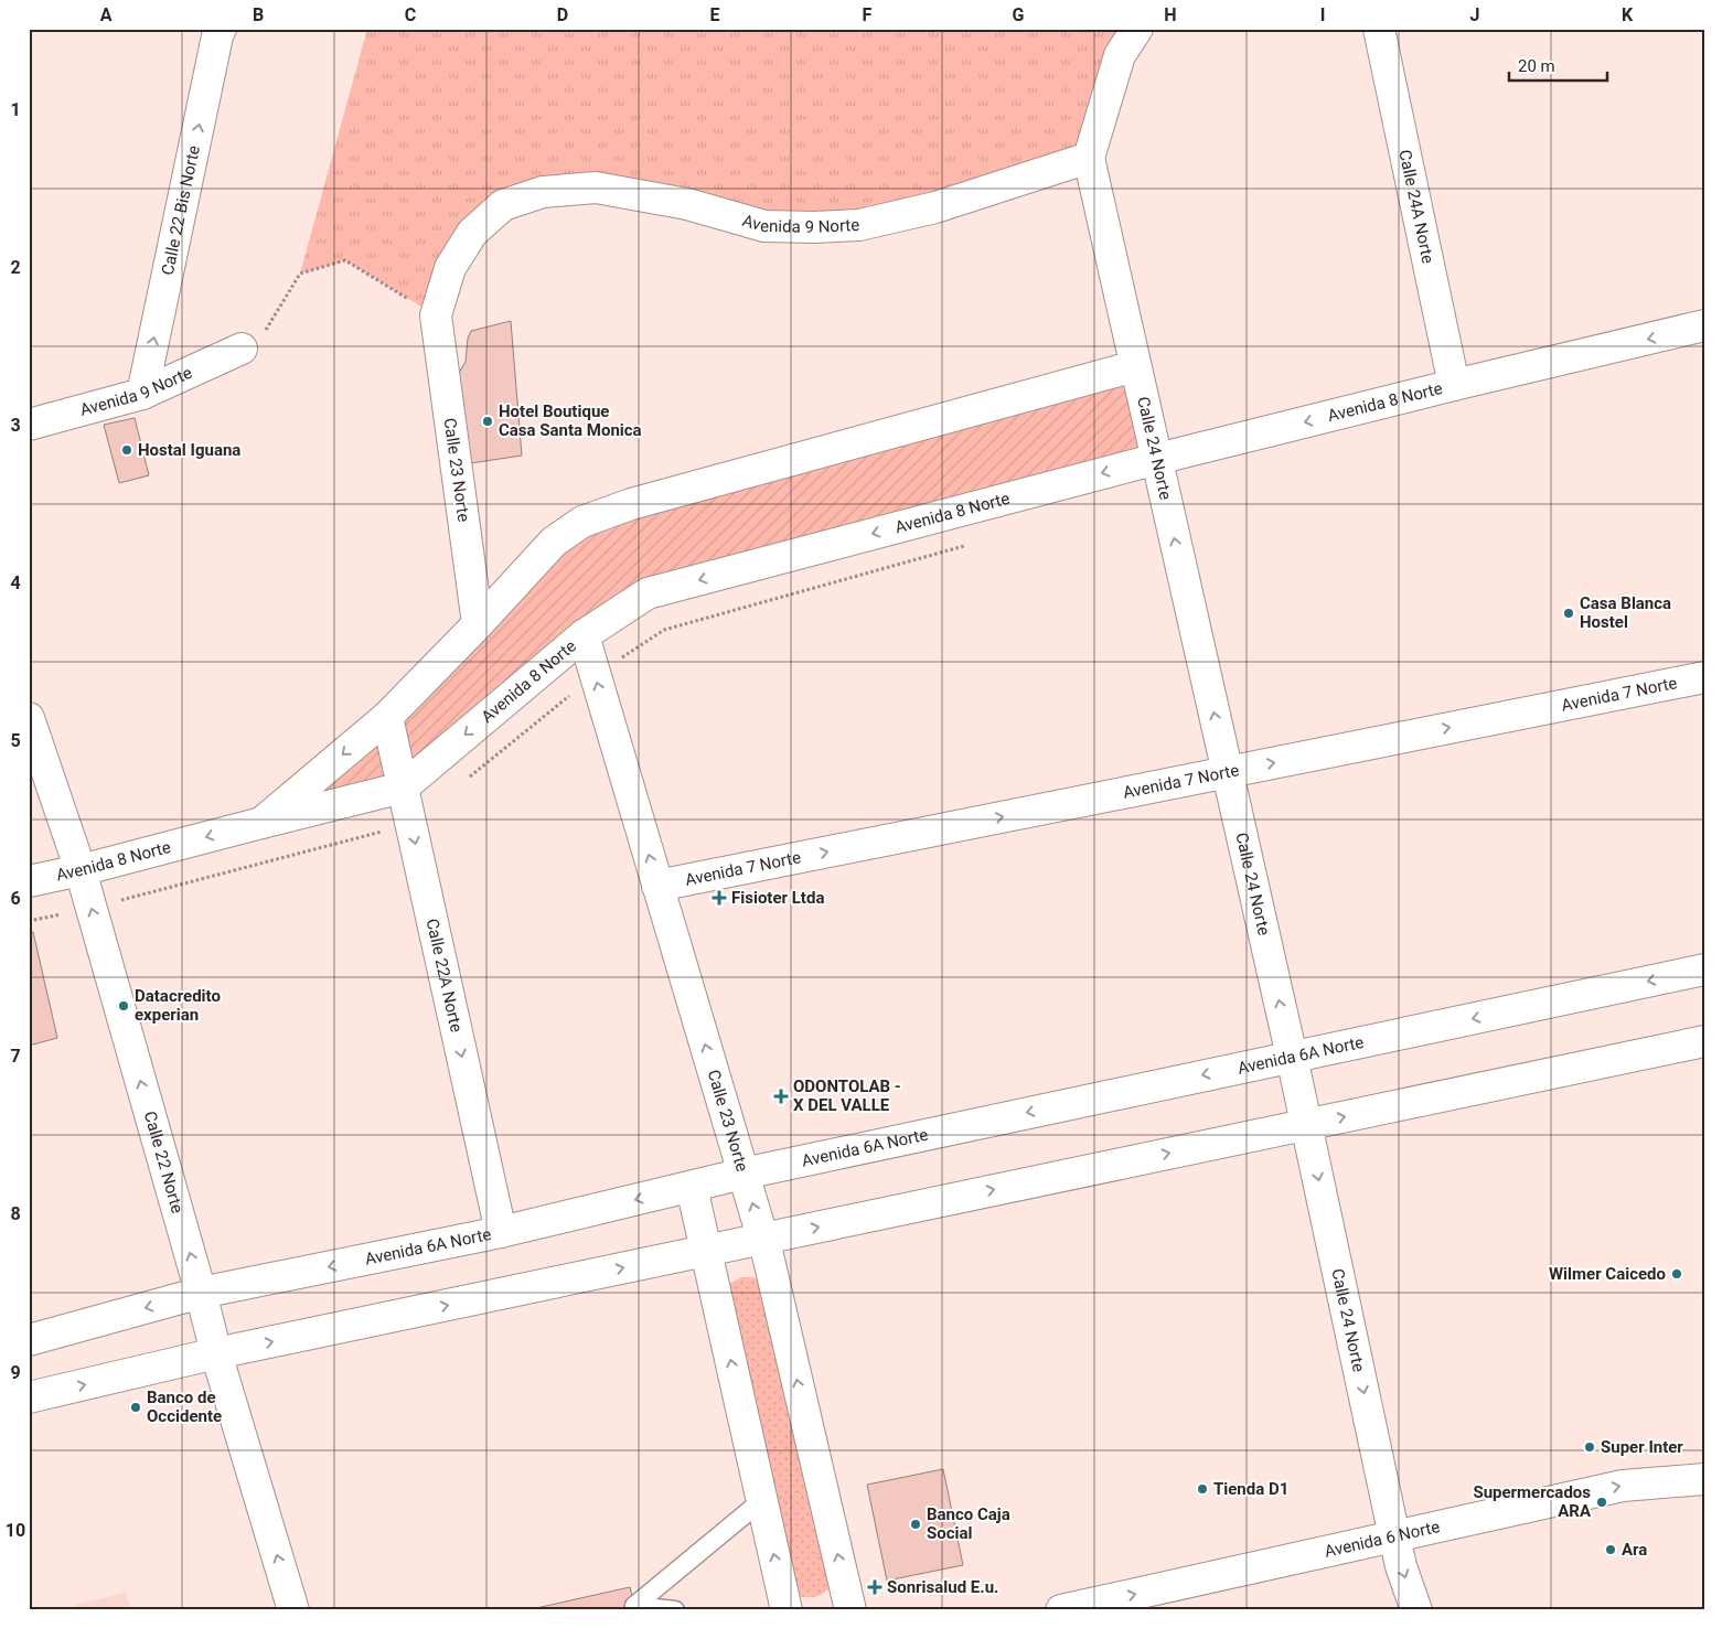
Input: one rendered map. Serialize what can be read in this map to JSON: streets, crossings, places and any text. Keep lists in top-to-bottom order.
{
  "streets": {
    "street": [
      "Calle 24A Norte",
      "Calle 22 Bis Norte",
      "Avenida 9 Norte",
      "Avenida 8 Norte",
      "Calle 24 Norte",
      "Calle 23 Norte",
      "Avenida 7 Norte",
      "Calle 22A Norte",
      "Avenida 6A Norte",
      "Calle 22 Norte",
      "Avenida 6 Norte"
    ]
  },
  "crossings": [
    ["Calle 24A Norte", "Avenida 8 Norte"],
    ["Calle 22 Bis Norte", "Avenida 9 Norte"],
    ["Avenida 9 Norte", "Calle 24 Norte"],
    ["Avenida 9 Norte", "Calle 23 Norte"],
    ["Avenida 8 Norte", "Calle 24 Norte"],
    ["Avenida 8 Norte", "Calle 23 Norte"],
    ["Avenida 8 Norte", "Calle 22A Norte"],
    ["Avenida 8 Norte", "Calle 22 Norte"],
    ["Calle 24 Norte", "Avenida 7 Norte"],
    ["Calle 24 Norte", "Avenida 6A Norte"],
    ["Calle 24 Norte", "Avenida 6 Norte"],
    ["Calle 23 Norte", "Avenida 7 Norte"],
    ["Calle 23 Norte", "Avenida 6A Norte"],
    ["Calle 22A Norte", "Avenida 6A Norte"],
    ["Avenida 6A Norte", "Calle 22 Norte"]
  ],
  "one_way": [
    "Calle 22 Bis Norte",
    "Avenida 7 Norte",
    "Calle 22A Norte",
    "Calle 22 Norte",
    "Avenida 6 Norte"
  ],
  "places": {
    "other": [
      "Hotel Boutique Casa Santa Monica",
      "Hostal Iguana",
      "Casa Blanca Hostel",
      "Datacredito experian",
      "Wilmer Caicedo",
      "Banco de Occidente",
      "Super Inter",
      "Tienda D1",
      "Supermercados ARA",
      "Banco Caja Social",
      "Ara"
    ],
    "health": ["Fisioter Ltda", "ODONTOLAB - X DEL VALLE", "Sonrisalud E.u."]
  },
  "scale_bar": "20 m",
  "grid": {
    "columns": [
      "A",
      "B",
      "C",
      "D",
      "E",
      "F",
      "G",
      "H",
      "I",
      "J",
      "K"
    ],
    "rows": [
      "1",
      "2",
      "3",
      "4",
      "5",
      "6",
      "7",
      "8",
      "9",
      "10"
    ]
  }
}
